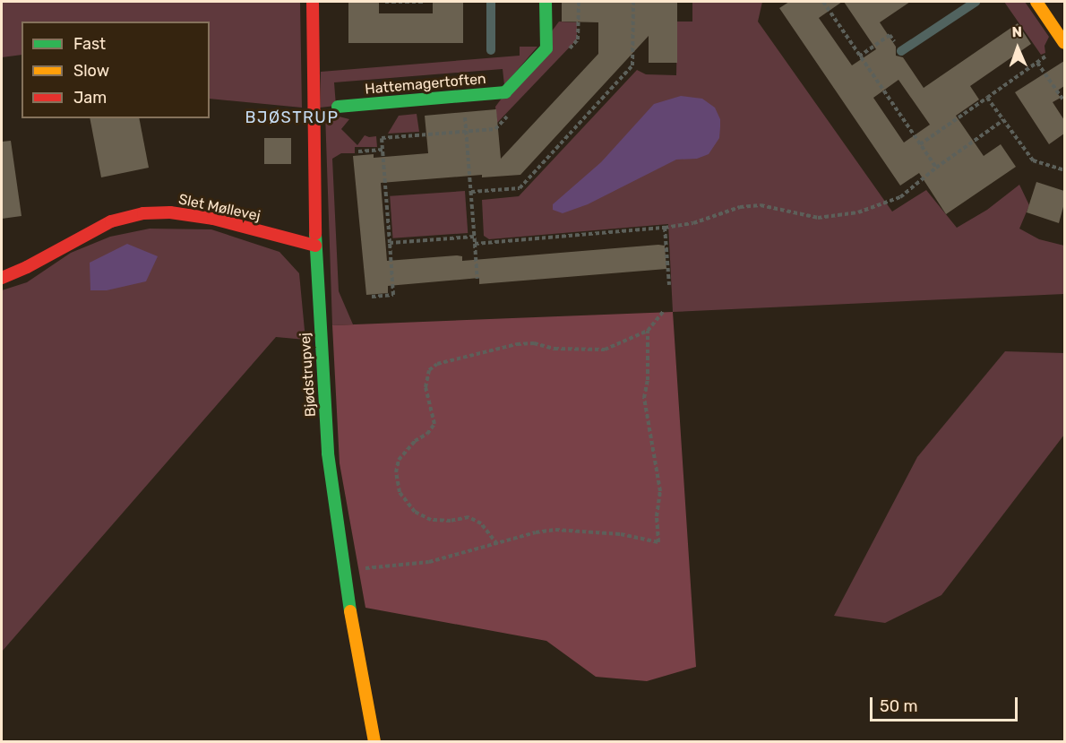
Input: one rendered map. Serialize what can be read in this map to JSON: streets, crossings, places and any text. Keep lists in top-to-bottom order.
{
  "streets": {
    "street": ["Hattemagertoften", "Slet Møllevej", "Bjødstrupvej"]
  },
  "crossings": [
    ["Slet Møllevej", "Bjødstrupvej"]
  ],
  "districts": ["BJØSTRUP"],
  "legend": ["Fast", "Slow", "Jam"],
  "scale_bar": "50 m",
  "north": "top"
}
